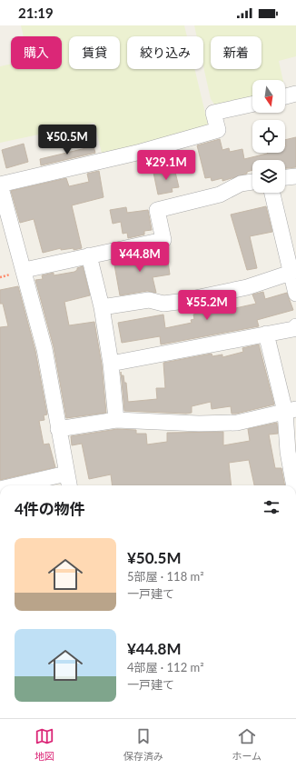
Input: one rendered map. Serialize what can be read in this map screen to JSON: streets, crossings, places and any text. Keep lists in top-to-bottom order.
{
  "north": "bottom",
  "page": {
    "status": "21:19",
    "chip": [
      "購入",
      "賃貸",
      "絞り込み",
      "新着"
    ],
    "price": [
      "¥50.5M",
      "¥29.1M",
      "¥44.8M",
      "¥55.2M"
    ],
    "heading": "4件の物件",
    "list": [
      {
        "name": "¥50.5M",
        "note": "5部屋 · 118 m² · 一戸建て"
      },
      {
        "name": "¥44.8M",
        "note": "4部屋 · 112 m² · 一戸建て"
      }
    ],
    "tabs": ["地図", "保存済み", "ホーム"]
  }
}
